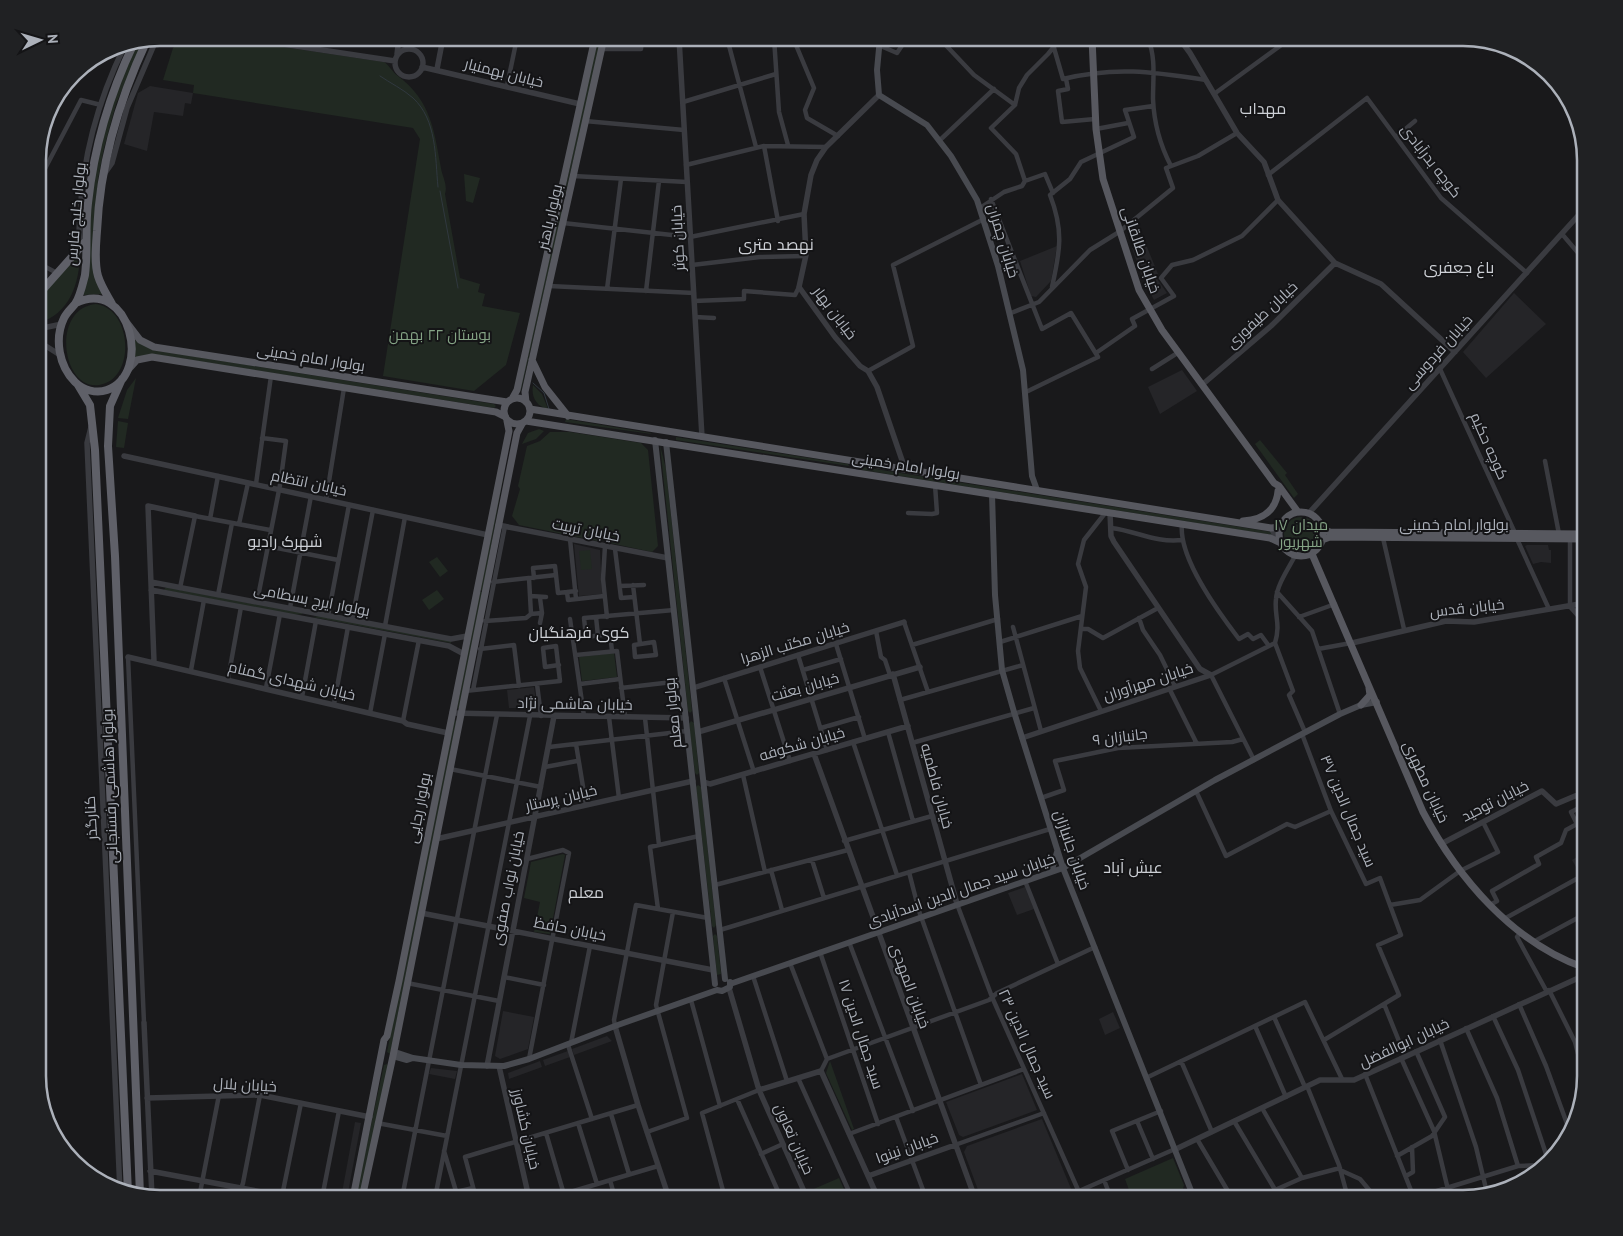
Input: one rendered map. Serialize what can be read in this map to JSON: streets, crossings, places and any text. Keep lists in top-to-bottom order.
{
  "streets": {
    "highway": ["بولوار خلیج فارس", "بولوار هاشمی رفسنجانی"],
    "main road": [
      "بولوار باهنر",
      "خیابان چمران",
      "خیابان طالقانی",
      "بولوار امام خمینی",
      "بولوار معلم",
      "خیابان مطهری",
      "بولوار رجایی",
      "خیابان جانبازان",
      "خیابان سید جمال الدین اسدآبادی"
    ],
    "street": [
      "خیابان بهمنیار",
      "کوچه بدرآبادی",
      "خیابان کوثر",
      "خیابان بهار",
      "خیابان طیفوری",
      "خیابان فردوسی",
      "کوچه حکیم",
      "خیابان انتظام",
      "خیابان تربیت",
      "بولوار ایرج بسطامی",
      "خیابان قدس",
      "خیابان مکتب الزهرا",
      "خیابان شهدای گمنام",
      "خیابان مهرآوران",
      "خیابان بعثت",
      "خیابان هاشمی نژاد",
      "جانبازان ۹",
      "خیابان شکوفه",
      "خیابان فاطمیه",
      "خیابان پرستار",
      "خیابان توحید",
      "سید جمال الدین ۳۷",
      "خیابان نواب صفوی",
      "خیابان حافظ",
      "خیابان المهدی",
      "سید جمال الدین ۱۷",
      "خیابان ابوالفضل",
      "سید جمال الدین ۲۳",
      "خیابان بلال",
      "خیابان کشاورز",
      "خیابان تعاون",
      "خیابان نینوا"
    ]
  },
  "crossings": [
    ["خیابان بهمنیار", "بولوار باهنر"],
    ["کوچه بدرآبادی", "خیابان فردوسی"],
    ["بولوار خلیج فارس", "بولوار امام خمینی"],
    ["بولوار خلیج فارس", "بولوار هاشمی رفسنجانی"],
    ["بولوار باهنر", "بولوار امام خمینی"],
    ["بولوار باهنر", "بولوار رجایی"],
    ["خیابان کوثر", "بولوار امام خمینی"],
    ["خیابان چمران", "خیابان بهار"],
    ["خیابان چمران", "بولوار امام خمینی"],
    ["خیابان طالقانی", "خیابان طیفوری"],
    ["خیابان طالقانی", "خیابان فردوسی"],
    ["خیابان طالقانی", "بولوار امام خمینی"],
    ["خیابان بهار", "بولوار امام خمینی"],
    ["خیابان فردوسی", "بولوار امام خمینی"],
    ["خیابان فردوسی", "کوچه حکیم"],
    ["بولوار امام خمینی", "کوچه حکیم"],
    ["بولوار امام خمینی", "خیابان مهرآوران"],
    ["بولوار امام خمینی", "بولوار معلم"],
    ["بولوار امام خمینی", "بولوار هاشمی رفسنجانی"],
    ["بولوار امام خمینی", "بولوار رجایی"],
    ["بولوار امام خمینی", "خیابان جانبازان"],
    ["کوچه حکیم", "خیابان قدس"],
    ["خیابان انتظام", "بولوار رجایی"],
    ["خیابان تربیت", "بولوار معلم"],
    ["خیابان تربیت", "بولوار رجایی"],
    ["بولوار ایرج بسطامی", "بولوار رجایی"],
    ["خیابان مکتب الزهرا", "بولوار معلم"],
    ["خیابان شهدای گمنام", "بولوار رجایی"],
    ["خیابان مهرآوران", "خیابان جانبازان"],
    ["خیابان بعثت", "بولوار معلم"],
    ["خیابان بعثت", "خیابان فاطمیه"],
    ["خیابان هاشمی نژاد", "بولوار معلم"],
    ["خیابان هاشمی نژاد", "بولوار رجایی"],
    ["خیابان هاشمی نژاد", "خیابان نواب صفوی"],
    ["بولوار معلم", "خیابان شکوفه"],
    ["بولوار معلم", "خیابان پرستار"],
    ["بولوار معلم", "خیابان سید جمال الدین اسدآبادی"],
    ["بولوار معلم", "خیابان حافظ"],
    ["جانبازان ۹", "خیابان جانبازان"],
    ["خیابان شکوفه", "خیابان فاطمیه"],
    ["خیابان شکوفه", "خیابان المهدی"],
    ["خیابان مطهری", "خیابان توحید"],
    ["خیابان فاطمیه", "خیابان سید جمال الدین اسدآبادی"],
    ["خیابان فاطمیه", "سید جمال الدین ۲۳"],
    ["خیابان پرستار", "بولوار رجایی"],
    ["خیابان پرستار", "خیابان نواب صفوی"],
    ["بولوار رجایی", "خیابان حافظ"],
    ["بولوار رجایی", "خیابان بلال"],
    ["سید جمال الدین ۳۷", "خیابان سید جمال الدین اسدآبادی"],
    ["خیابان جانبازان", "خیابان سید جمال الدین اسدآبادی"],
    ["خیابان جانبازان", "خیابان ابوالفضل"],
    ["خیابان نواب صفوی", "خیابان حافظ"],
    ["خیابان سید جمال الدین اسدآبادی", "خیابان المهدی"],
    ["خیابان سید جمال الدین اسدآبادی", "سید جمال الدین ۱۷"],
    ["خیابان سید جمال الدین اسدآبادی", "سید جمال الدین ۲۳"],
    ["خیابان سید جمال الدین اسدآبادی", "خیابان تعاون"],
    ["خیابان المهدی", "خیابان نینوا"]
  ],
  "districts": [
    "مهداب",
    "نهصد متری",
    "باغ جعفری",
    "شهرک رادیو",
    "کوی فرهنگیان",
    "عیش آباد",
    "معلم"
  ],
  "parks": ["بوستان ۲۲ بهمن", "میدان ۱۷ شهریور"],
  "north": "right"
}
